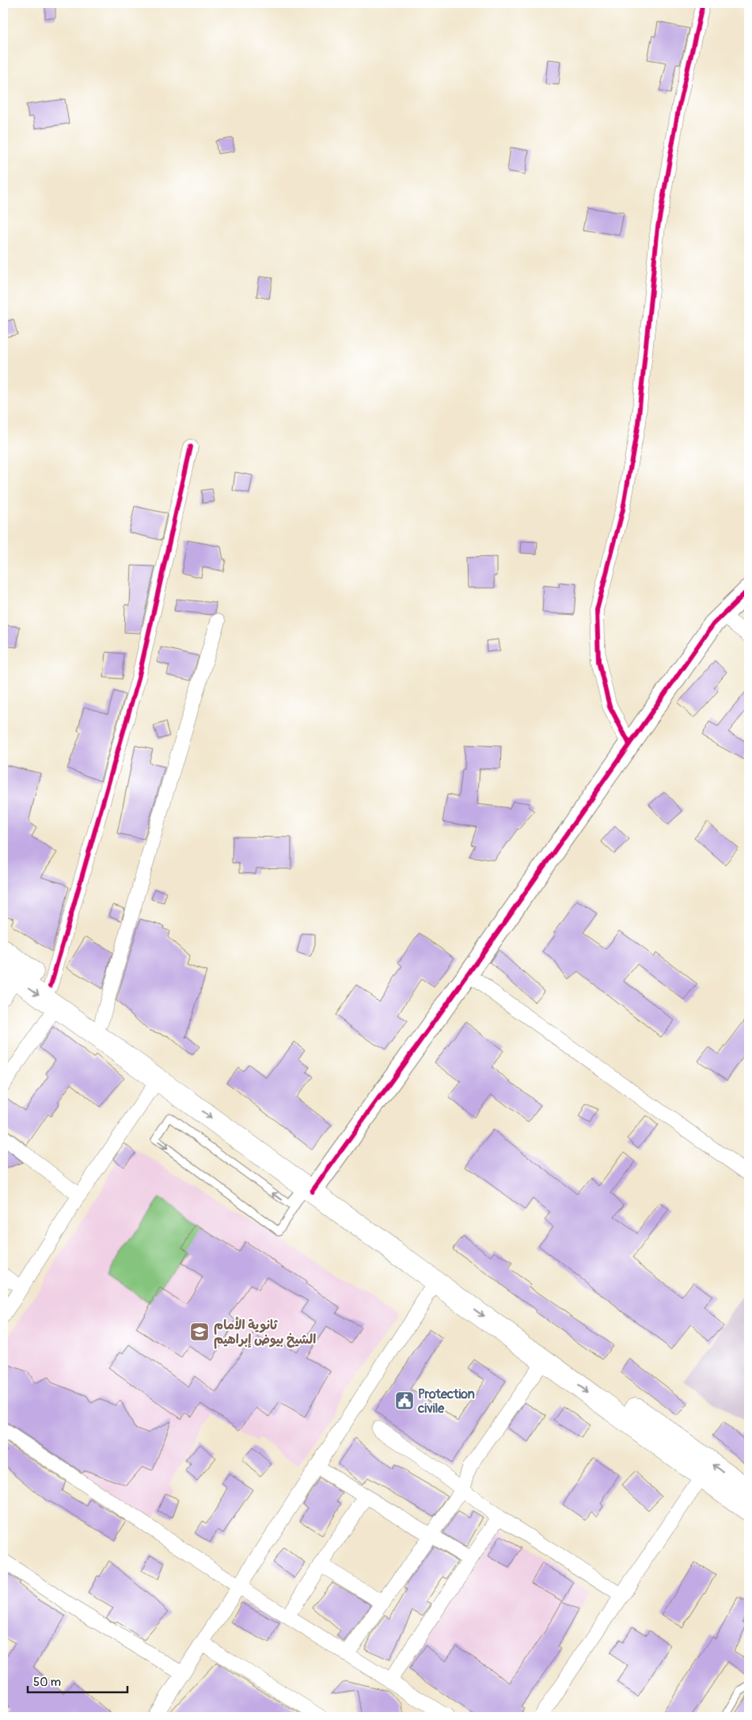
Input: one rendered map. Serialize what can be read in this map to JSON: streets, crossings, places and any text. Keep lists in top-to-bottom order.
{
  "places": {
    "school or university": ["ثانوية الأمام الشيخ بيوض إبراهيم"],
    "public building": ["Protection civile"]
  },
  "scale_bar": "50 m"
}
